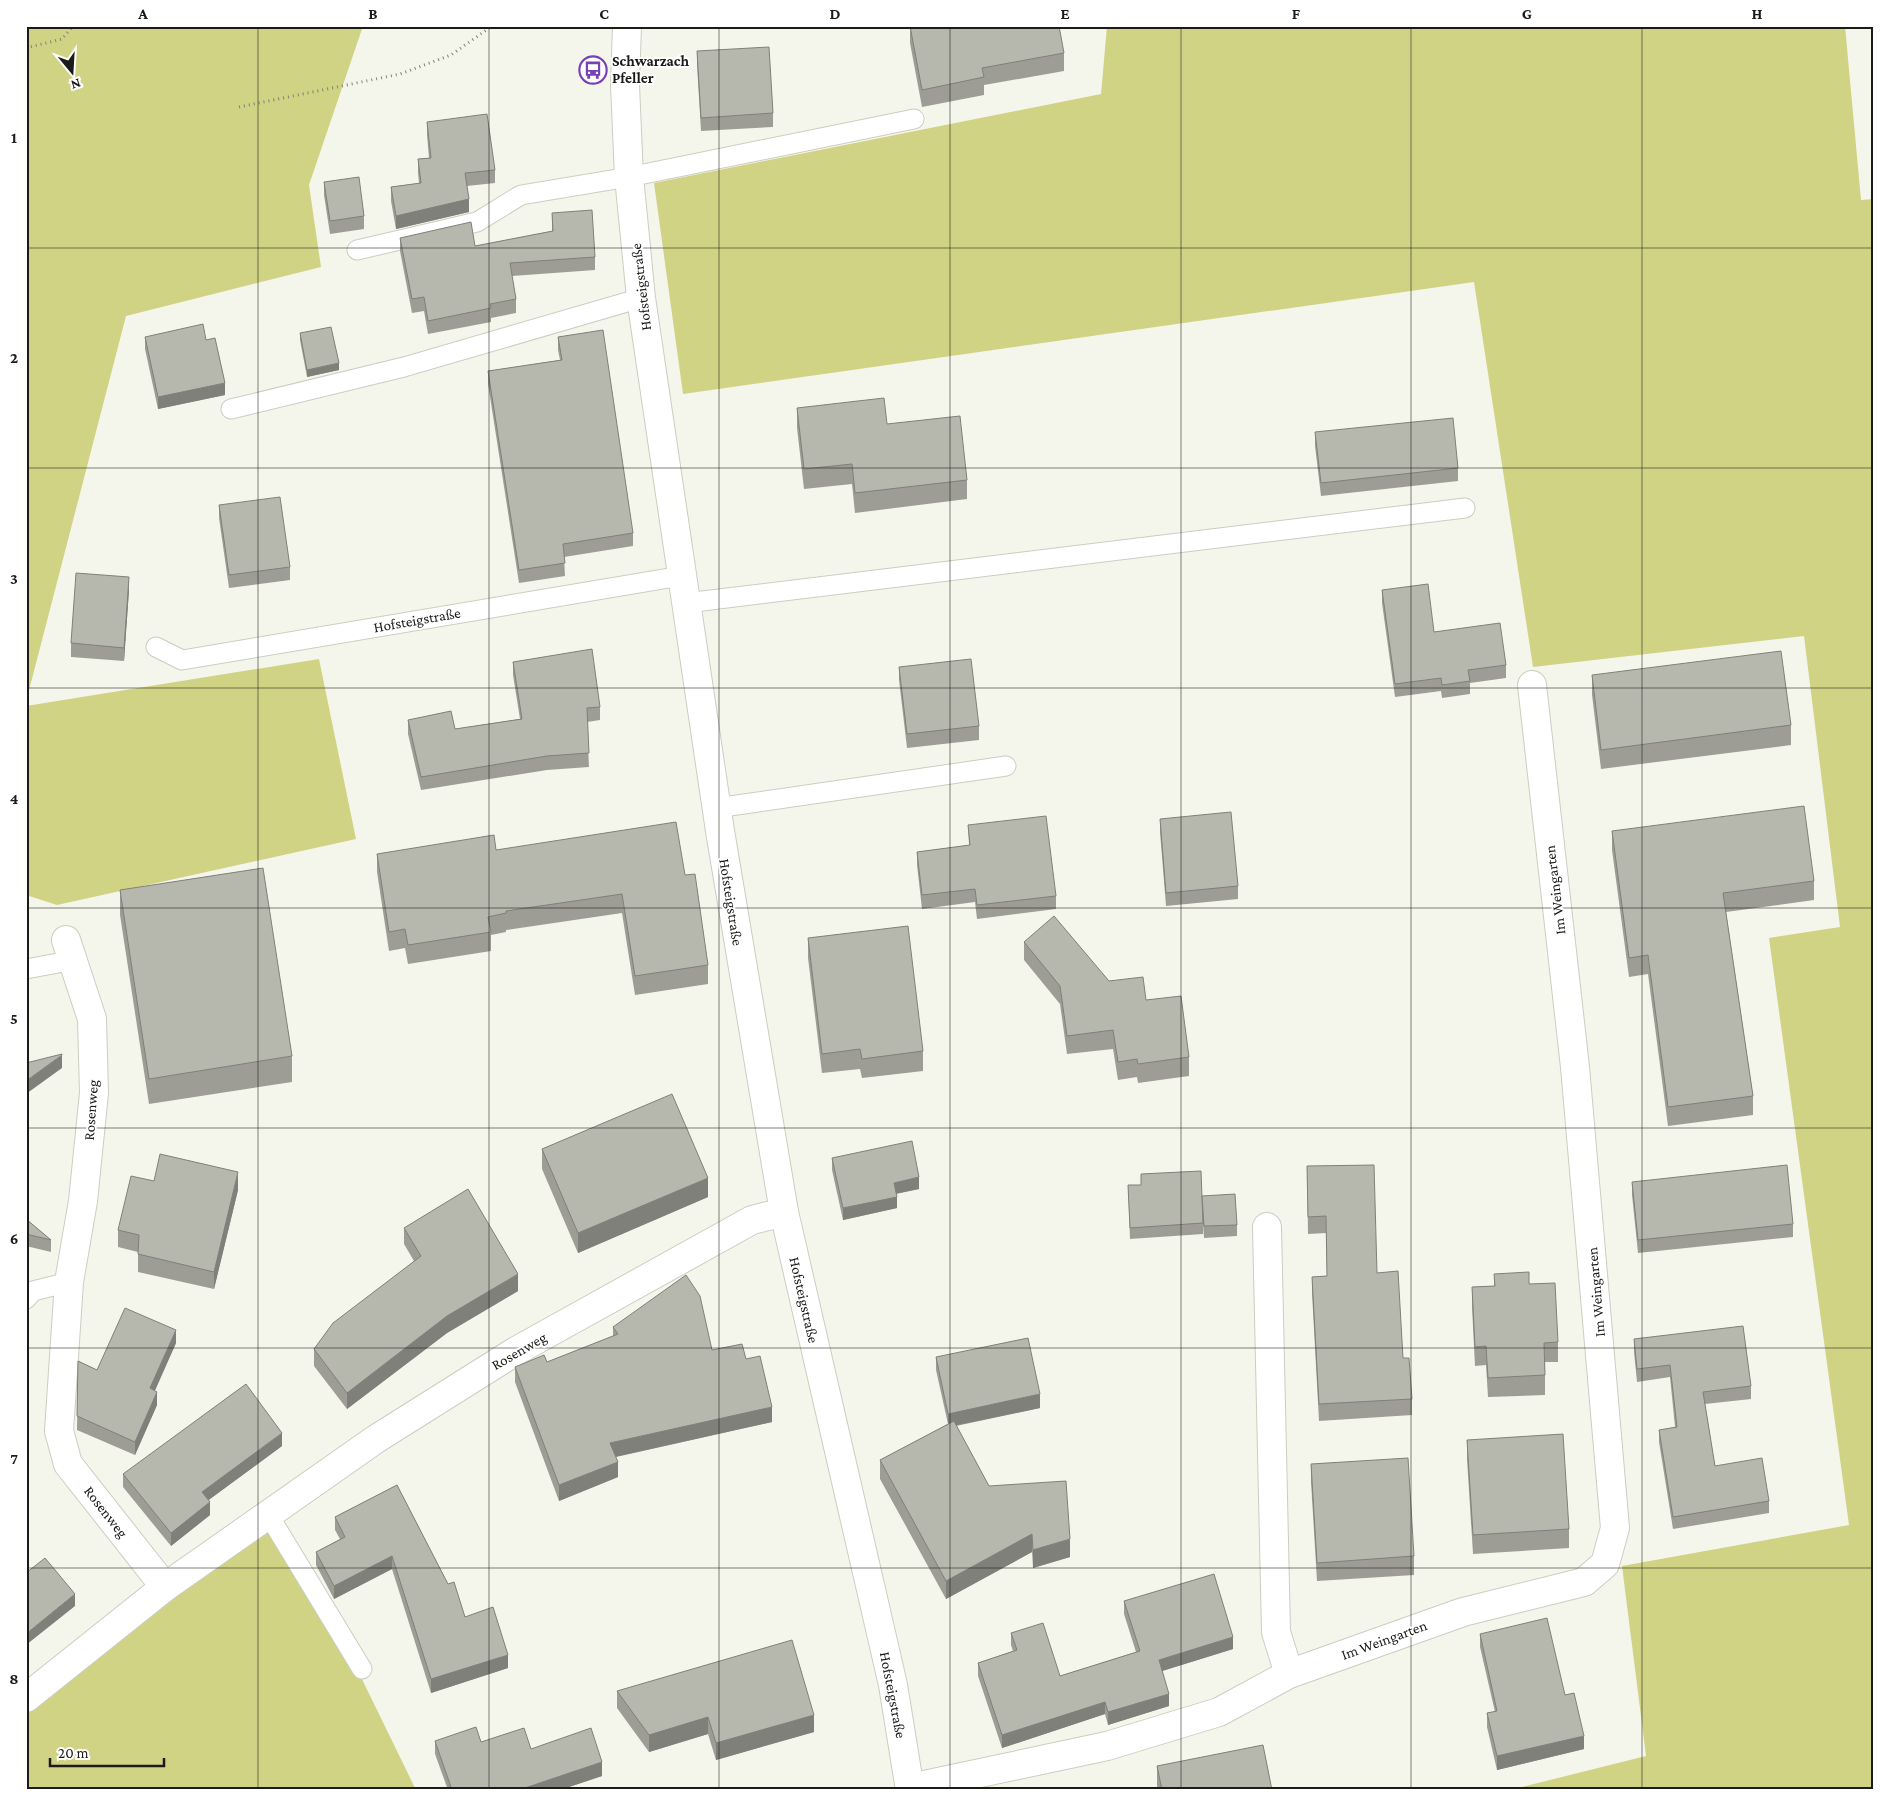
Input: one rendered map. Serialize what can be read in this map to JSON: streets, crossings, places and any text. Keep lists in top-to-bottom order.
{
  "streets": {
    "street": ["Hofsteigstraße", "Im Weingarten", "Rosenweg"]
  },
  "crossings": [
    ["Hofsteigstraße", "Im Weingarten"],
    ["Hofsteigstraße", "Rosenweg"]
  ],
  "places": {
    "bus stop": ["Schwarzach Pfeller"]
  },
  "scale_bar": "20 m",
  "north": "bottom",
  "grid": {
    "columns": [
      "A",
      "B",
      "C",
      "D",
      "E",
      "F",
      "G",
      "H"
    ],
    "rows": [
      "1",
      "2",
      "3",
      "4",
      "5",
      "6",
      "7",
      "8"
    ]
  }
}
